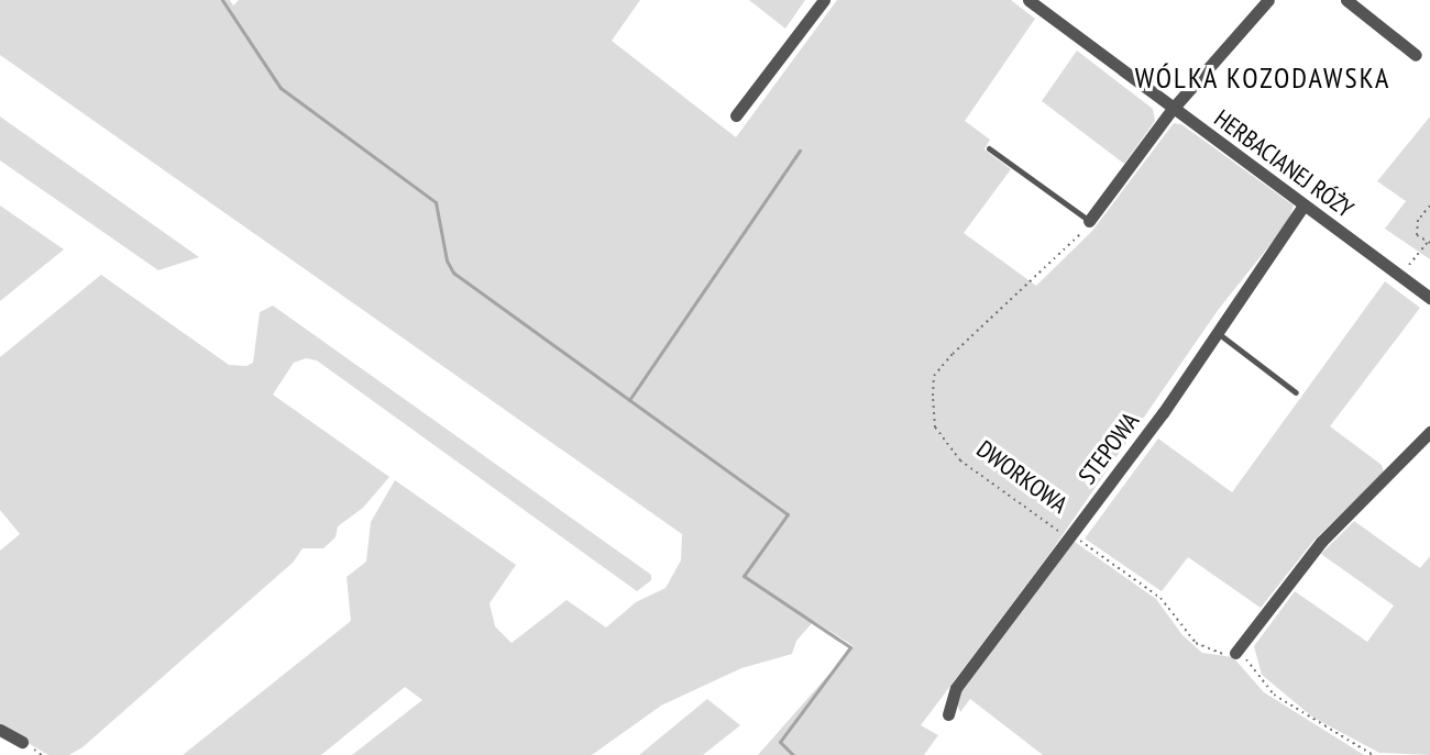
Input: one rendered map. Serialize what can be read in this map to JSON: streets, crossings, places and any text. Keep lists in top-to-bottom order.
{
  "streets": {
    "street": ["HERBACIANEJ RÓŻY", "STEPOWA"],
    "path": ["DWORKOWA"]
  },
  "crossings": [
    ["HERBACIANEJ RÓŻY", "STEPOWA"],
    ["STEPOWA", "DWORKOWA"]
  ],
  "districts": ["WÓLKA KOZODAWSKA"]
}
